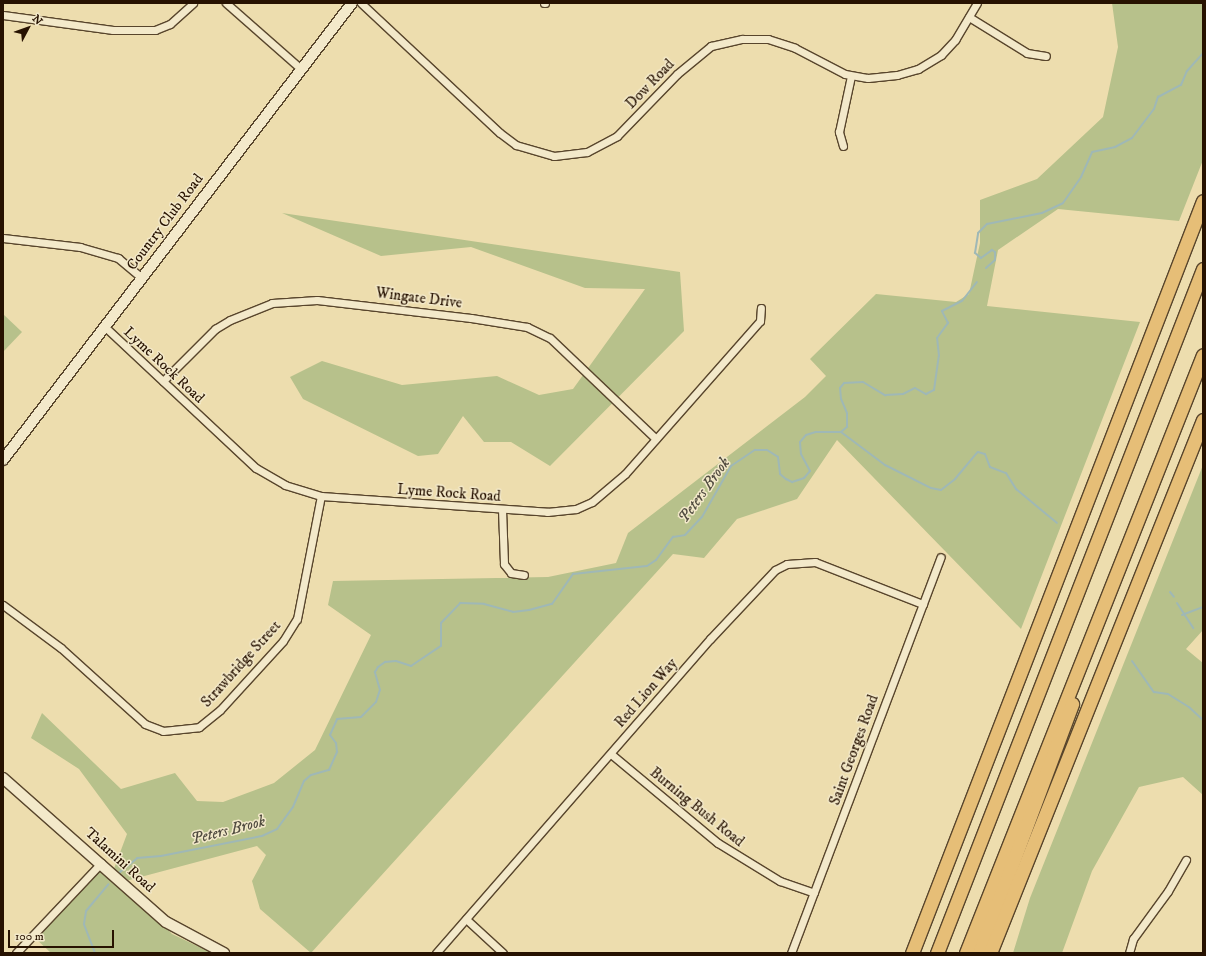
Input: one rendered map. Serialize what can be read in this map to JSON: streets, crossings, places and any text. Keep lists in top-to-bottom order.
{
  "streets": {
    "street": [
      "Dow Road",
      "Country Club Road",
      "Wingate Drive",
      "Lyme Rock Road",
      "Strawbridge Street",
      "Red Lion Way",
      "Saint Georges Road",
      "Burning Bush Road",
      "Talamini Road"
    ]
  },
  "crossings": [
    ["Country Club Road", "Lyme Rock Road"],
    ["Wingate Drive", "Lyme Rock Road"],
    ["Lyme Rock Road", "Strawbridge Street"],
    ["Red Lion Way", "Saint Georges Road"],
    ["Red Lion Way", "Burning Bush Road"],
    ["Saint Georges Road", "Burning Bush Road"]
  ],
  "water": ["Peters Brook"],
  "scale_bar": "100 m",
  "north": "top right"
}
